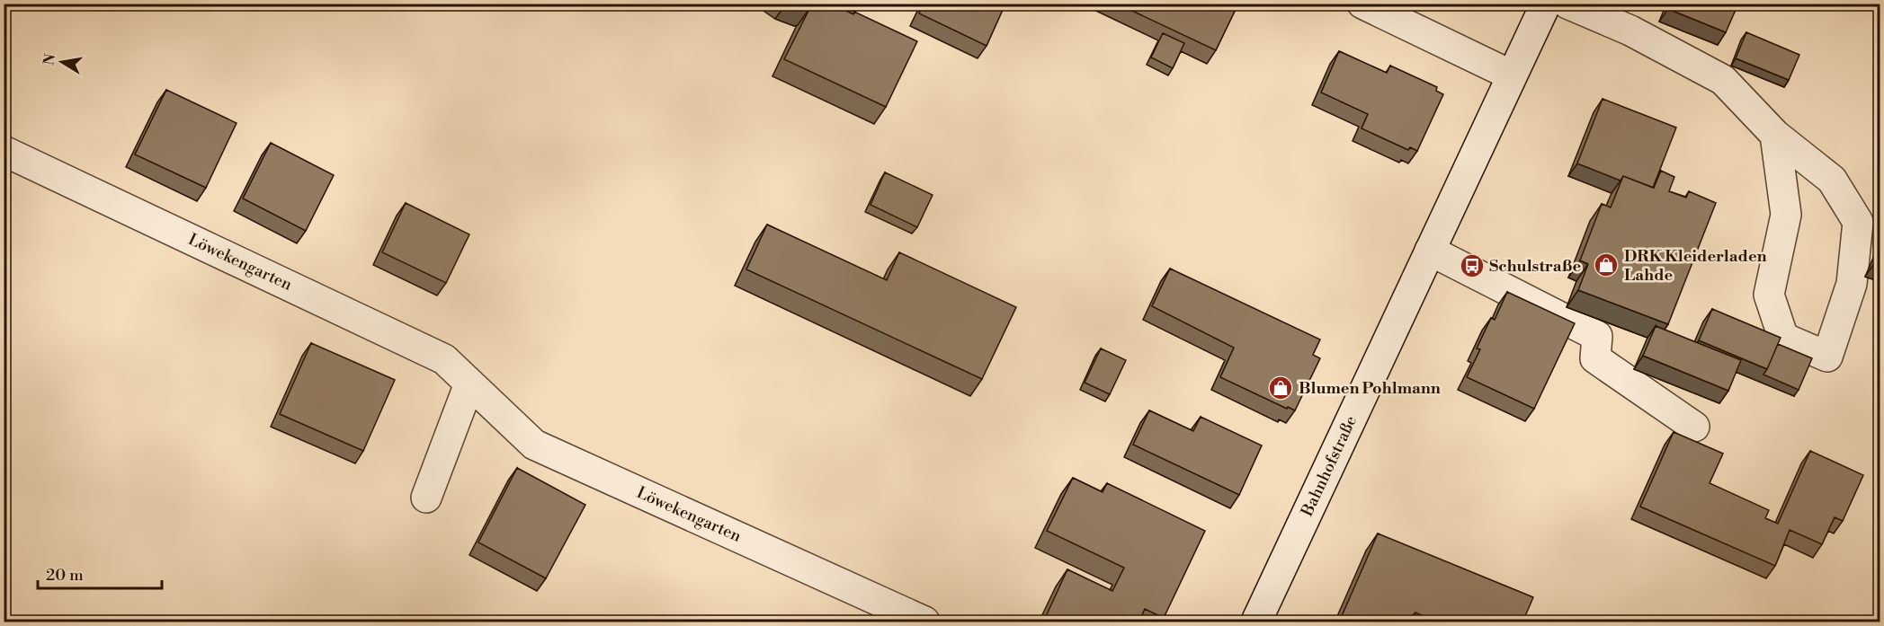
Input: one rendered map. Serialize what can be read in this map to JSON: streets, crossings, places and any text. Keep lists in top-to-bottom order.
{
  "streets": {
    "street": ["Löwekengarten", "Bahnhofstraße"]
  },
  "places": {
    "shop": ["DRK Kleiderladen Lahde", "Blumen Pohlmann"],
    "bus stop": ["Schulstraße"]
  },
  "scale_bar": "20 m",
  "north": "left"
}
